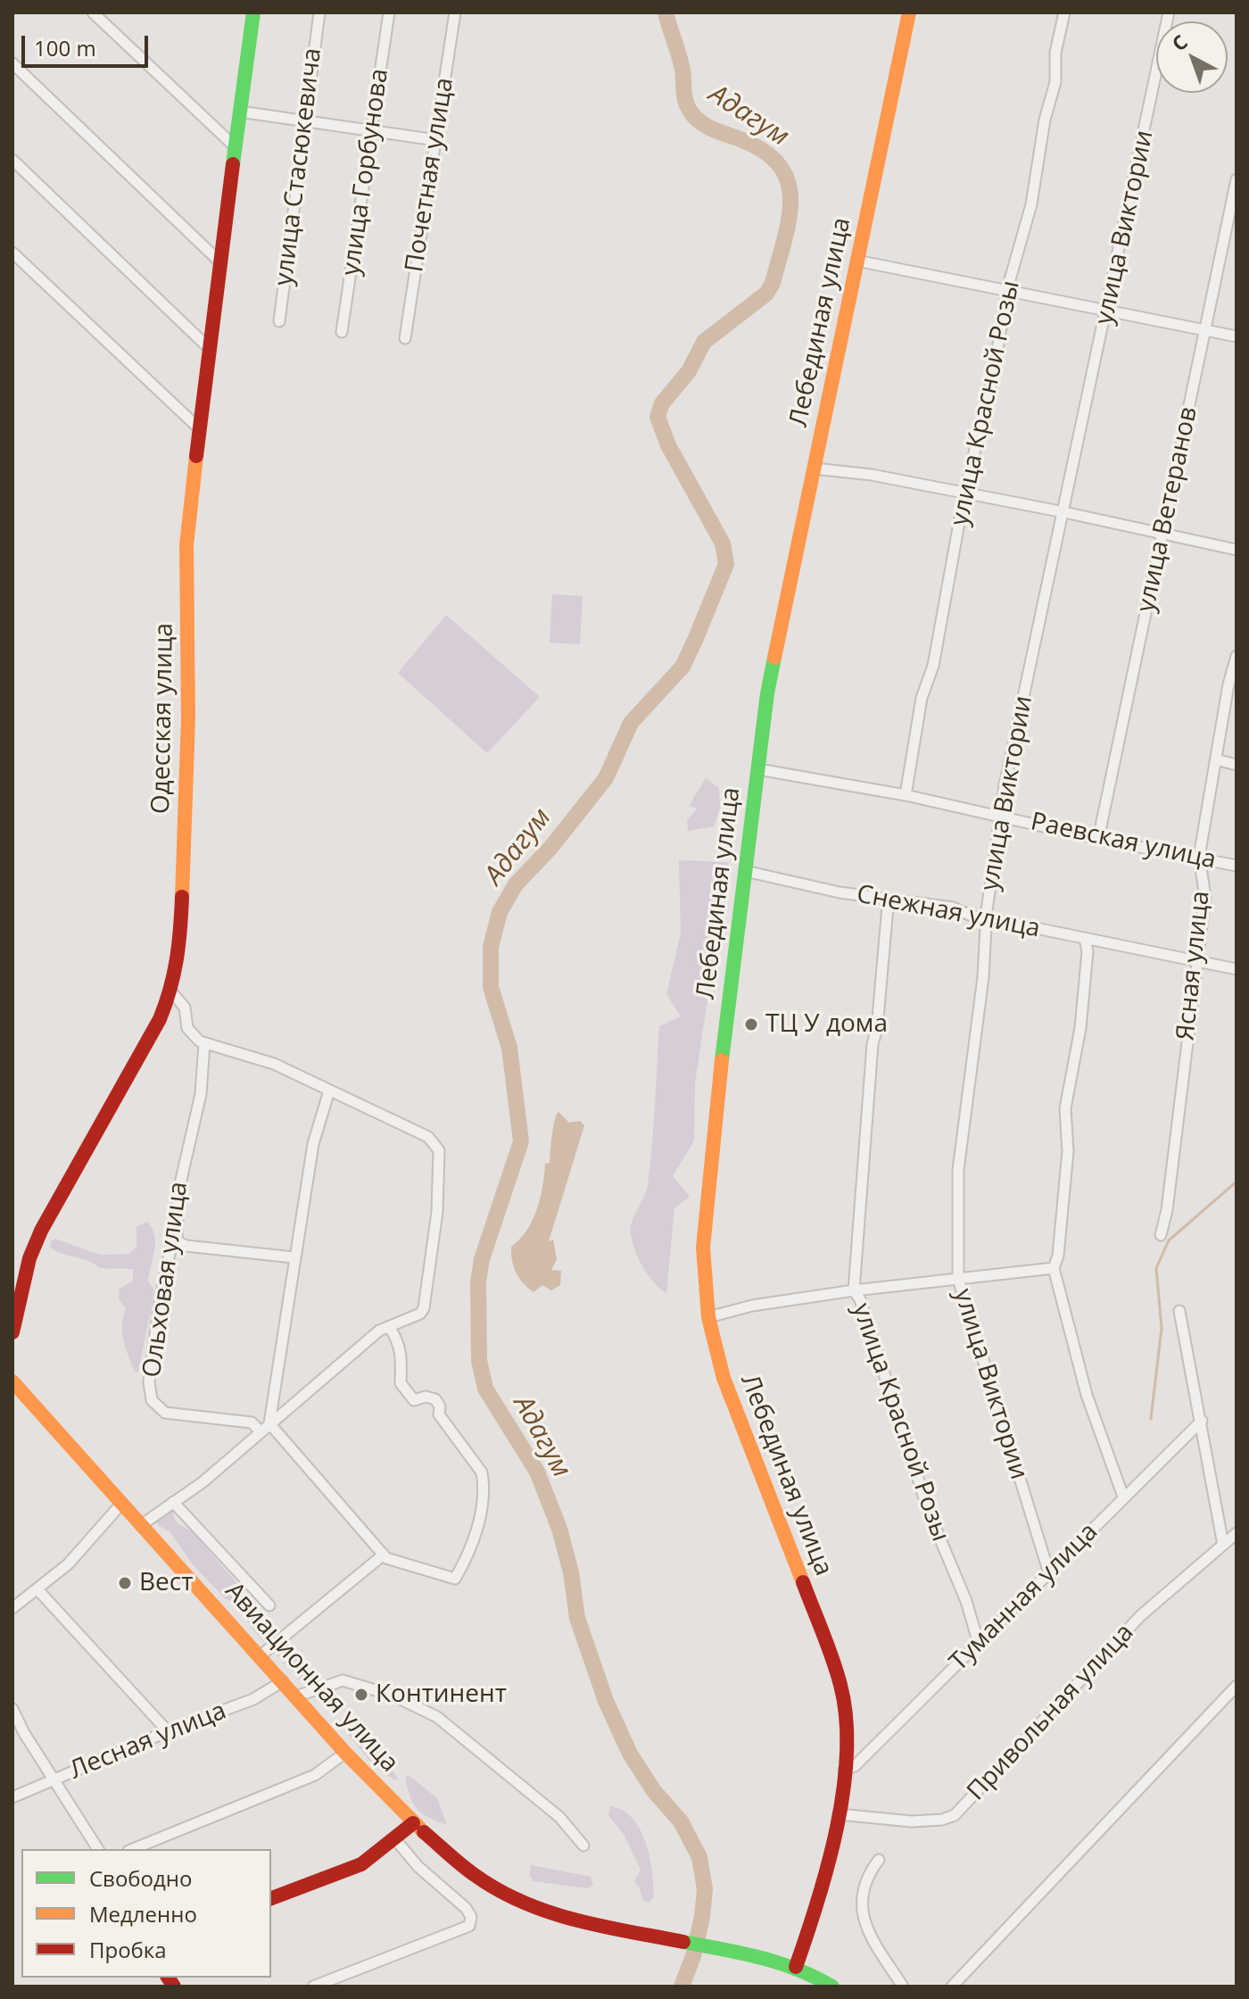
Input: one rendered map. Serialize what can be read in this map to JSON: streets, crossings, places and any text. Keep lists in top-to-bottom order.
{
  "streets": {
    "main road": ["Лебединая улица", "Одесская улица", "Авиационная улица"],
    "street": [
      "улица Стасюкевича",
      "улица Горбунова",
      "Почетная улица",
      "улица Виктории",
      "улица Красной Розы",
      "улица Ветеранов",
      "Раевская улица",
      "Снежная улица",
      "Ясная улица",
      "Ольховая улица",
      "Туманная улица",
      "Привольная улица",
      "Лесная улица"
    ]
  },
  "crossings": [
    ["улица Виктории", "Раевская улица"],
    ["улица Виктории", "Снежная улица"],
    ["улица Виктории", "Туманная улица"],
    ["Лебединая улица", "Раевская улица"],
    ["Лебединая улица", "Снежная улица"],
    ["Лебединая улица", "Туманная улица"],
    ["Лебединая улица", "Авиационная улица"],
    ["Лебединая улица", "Привольная улица"],
    ["улица Красной Розы", "Раевская улица"],
    ["улица Красной Розы", "Снежная улица"],
    ["улица Красной Розы", "Туманная улица"],
    ["улица Ветеранов", "Раевская улица"],
    ["Раевская улица", "Ясная улица"],
    ["Снежная улица", "Ясная улица"],
    ["Авиационная улица", "Лесная улица"]
  ],
  "water": ["Адагум"],
  "places": ["ТЦ У дома", "Вест", "Континент"],
  "legend": ["Свободно", "Медленно", "Пробка"],
  "scale_bar": "100 m",
  "north": "top left"
}
